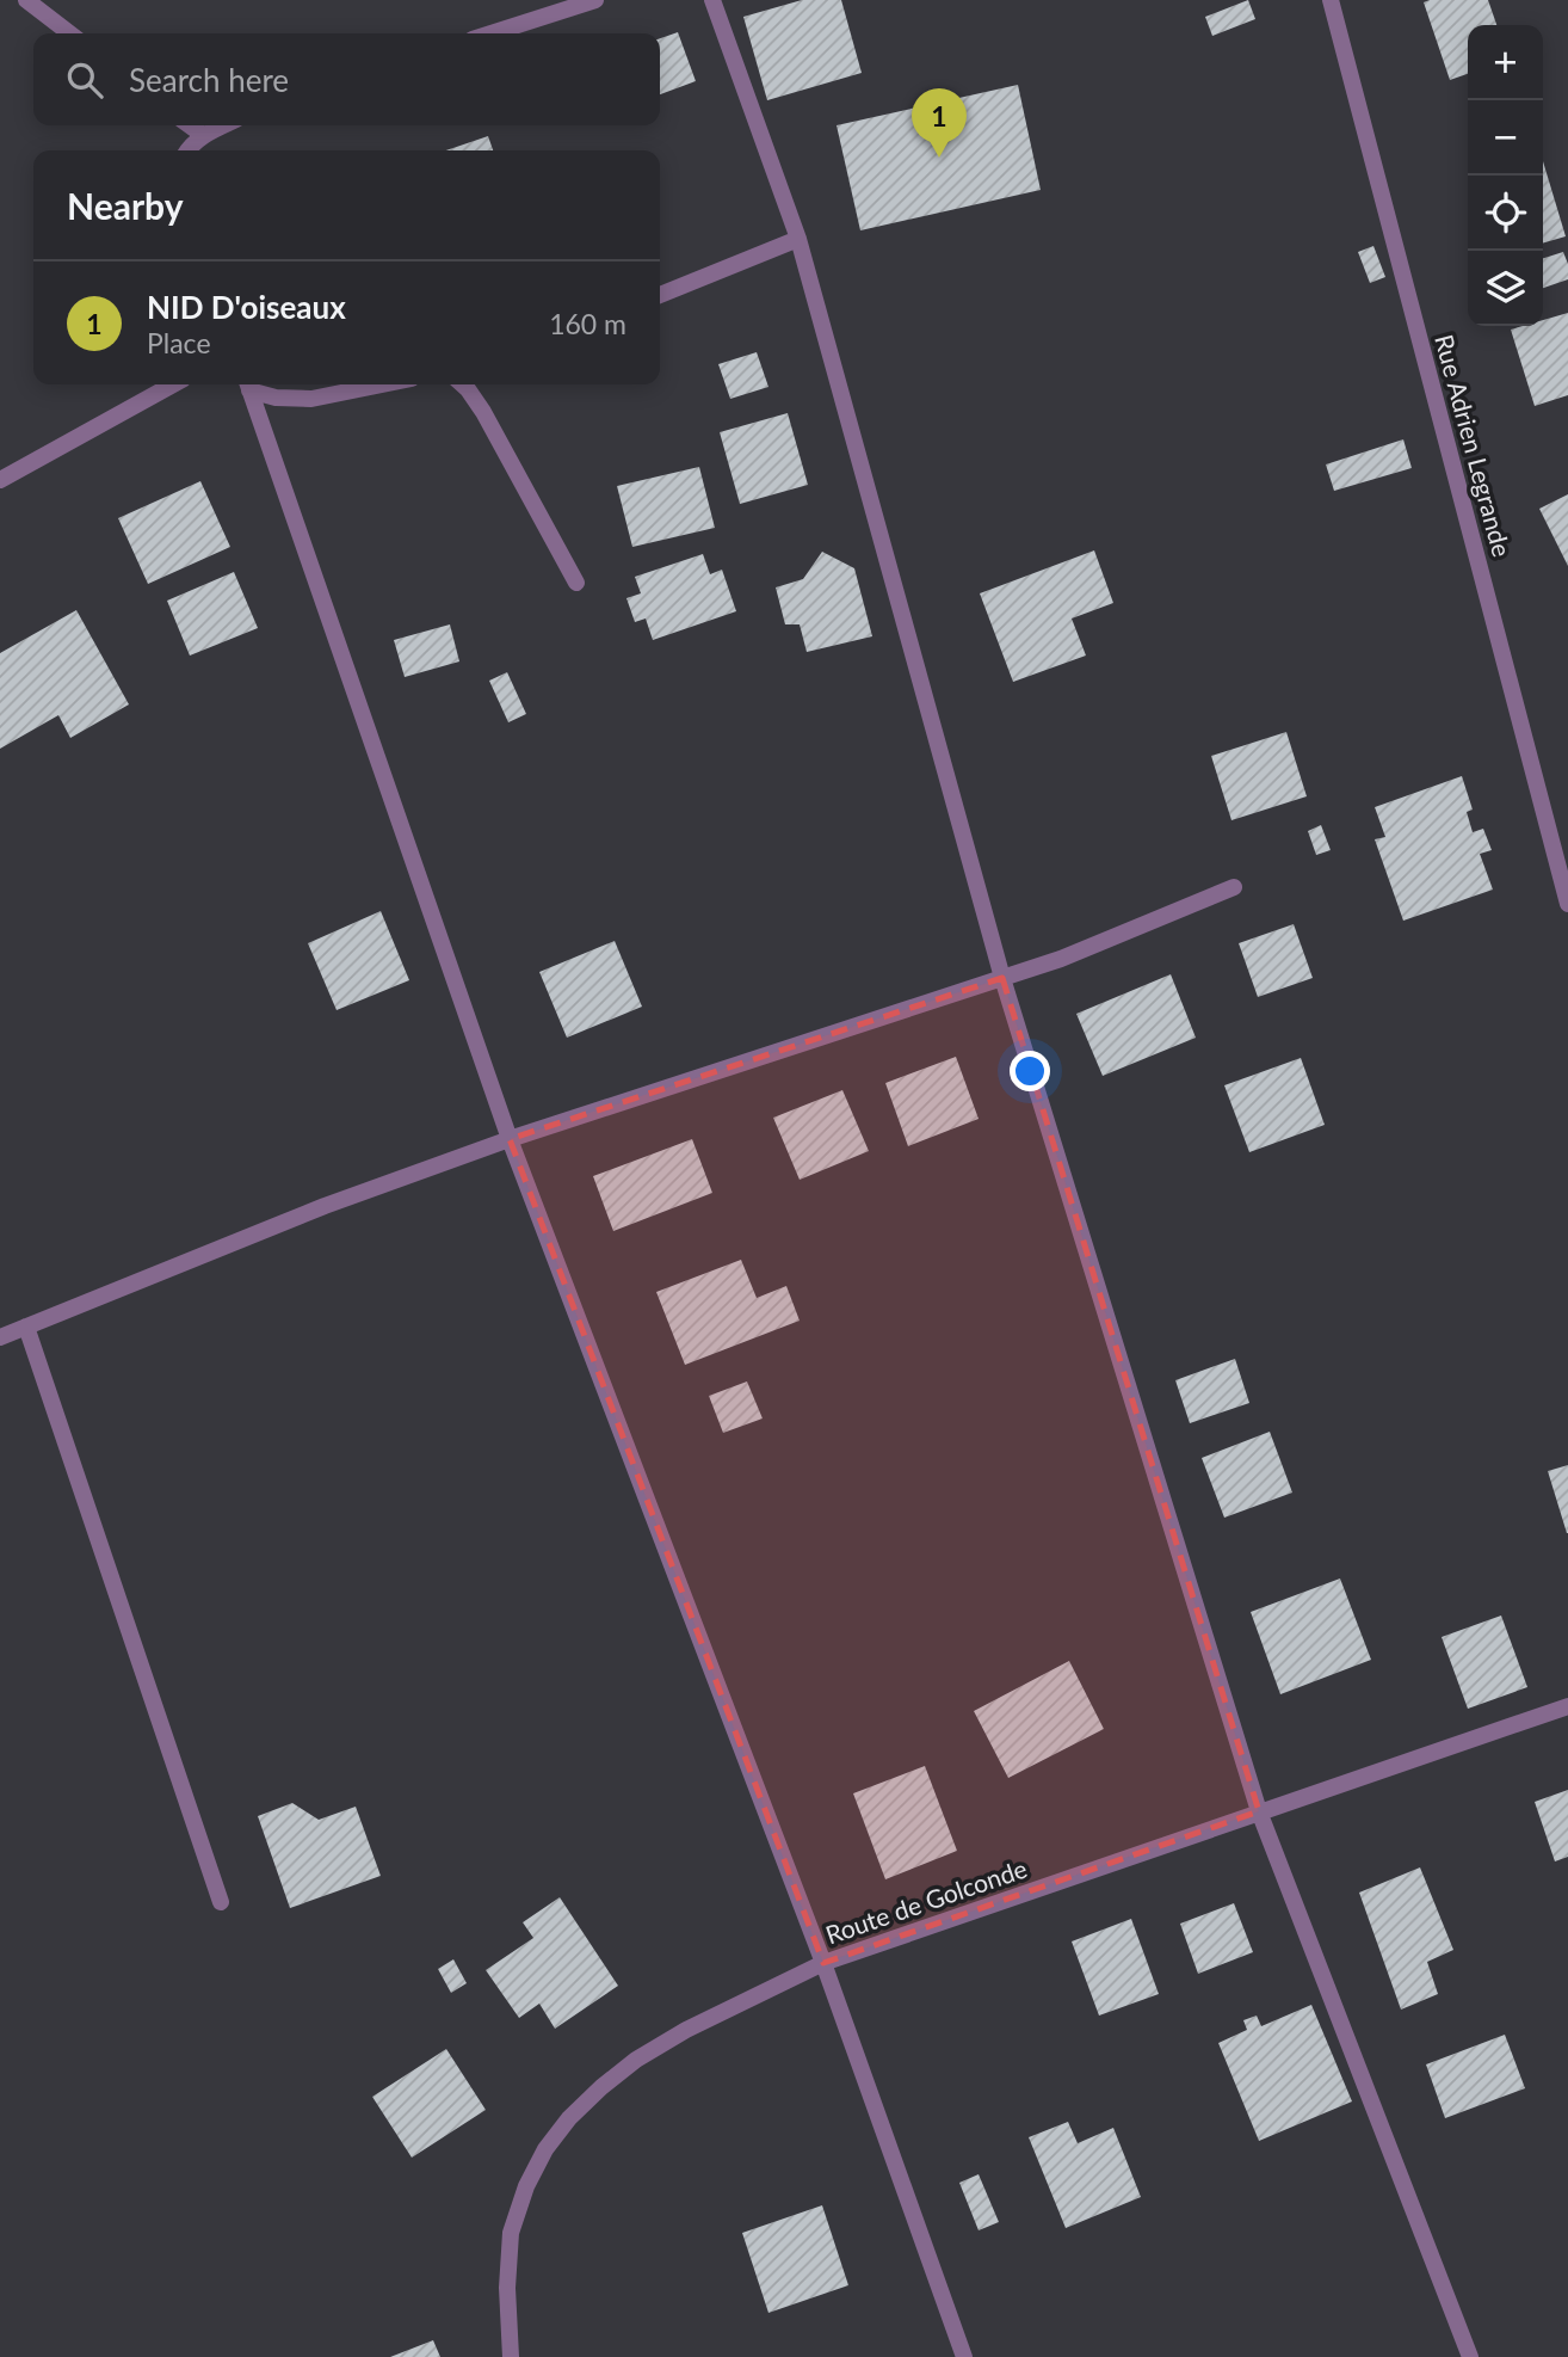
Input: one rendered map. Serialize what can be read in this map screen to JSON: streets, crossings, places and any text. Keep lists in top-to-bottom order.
{
  "streets": {
    "street": ["Rue Adrien Legrande", "Route de Golconde"]
  },
  "page": {
    "map_buttons": ["+", "−"],
    "search": "Search here",
    "pins": "1",
    "heading": "Nearby",
    "list": [
      {
        "mark": "1",
        "name": "NID D'oiseaux",
        "note": "Place",
        "value": "160 m"
      }
    ]
  }
}
